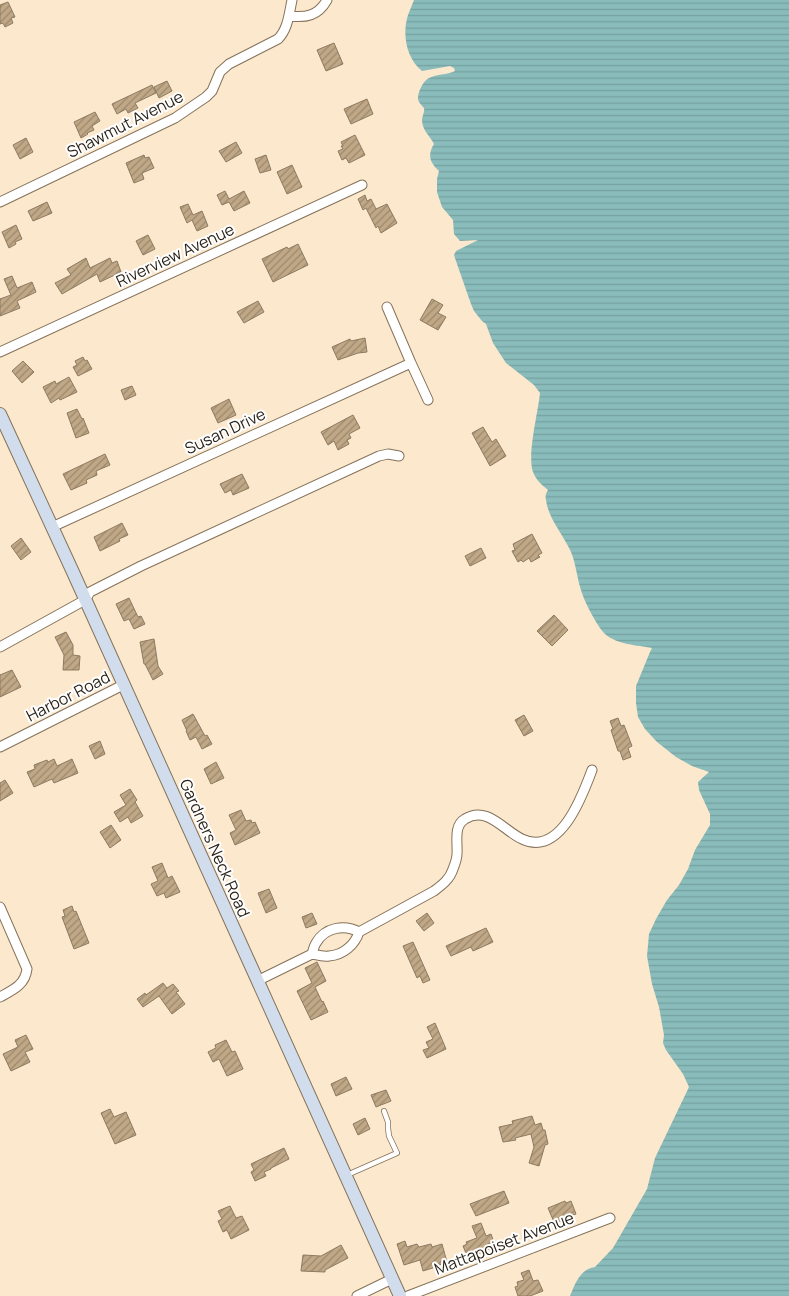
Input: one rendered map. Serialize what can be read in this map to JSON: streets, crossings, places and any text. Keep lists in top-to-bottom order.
{
  "streets": {
    "street": [
      "Shawmut Avenue",
      "Riverview Avenue",
      "Susan Drive",
      "Harbor Road",
      "Gardners Neck Road",
      "Mattapoiset Avenue"
    ]
  },
  "crossings": [
    ["Susan Drive", "Gardners Neck Road"],
    ["Harbor Road", "Gardners Neck Road"]
  ]
}
